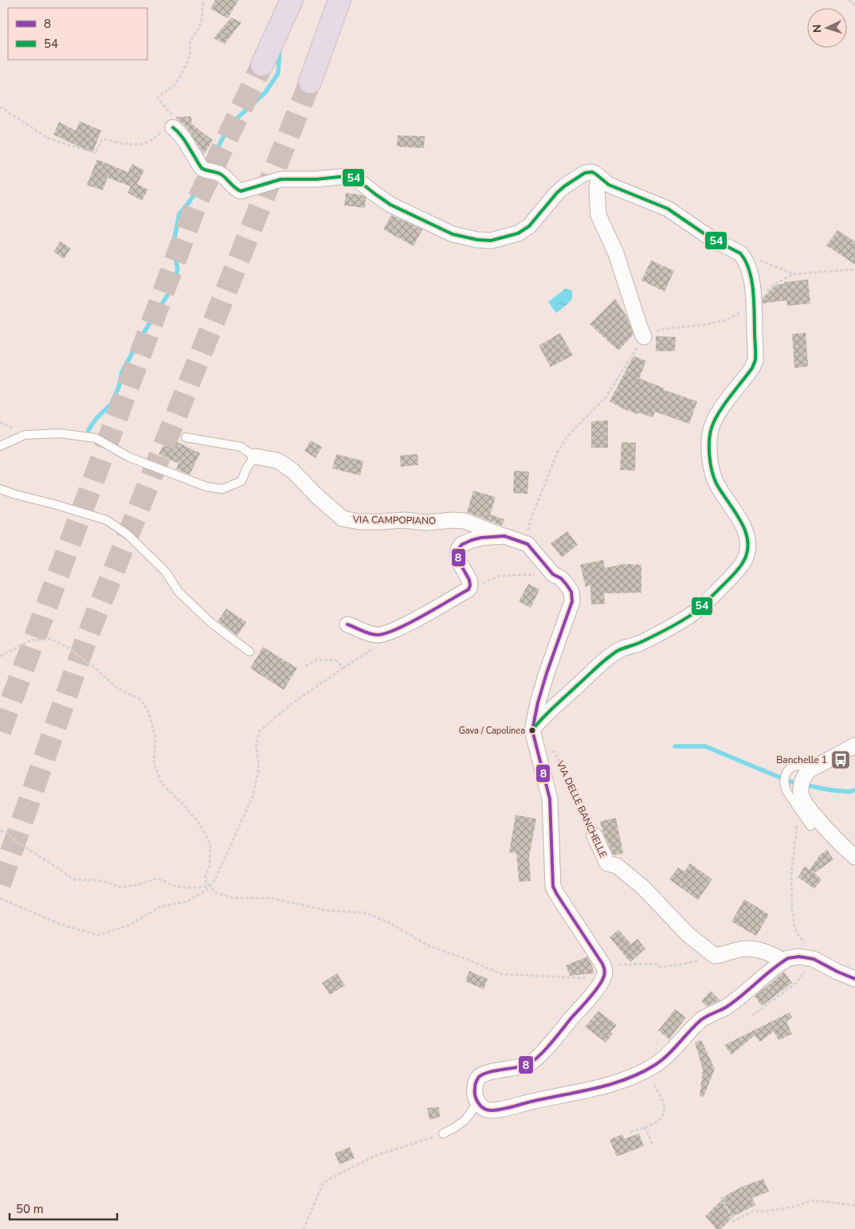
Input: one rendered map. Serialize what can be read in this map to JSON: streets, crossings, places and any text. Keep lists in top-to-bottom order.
{
  "streets": {
    "street": ["VIA CAMPOPIANO", "VIA DELLE BANCHELLE"]
  },
  "places": {
    "other": ["Gava / Capolinea"],
    "bus stop": ["Banchelle 1"]
  },
  "lines": ["transit line 54", "transit line 8"],
  "legend": ["8", "54"],
  "scale_bar": "50 m",
  "north": "left"
}
